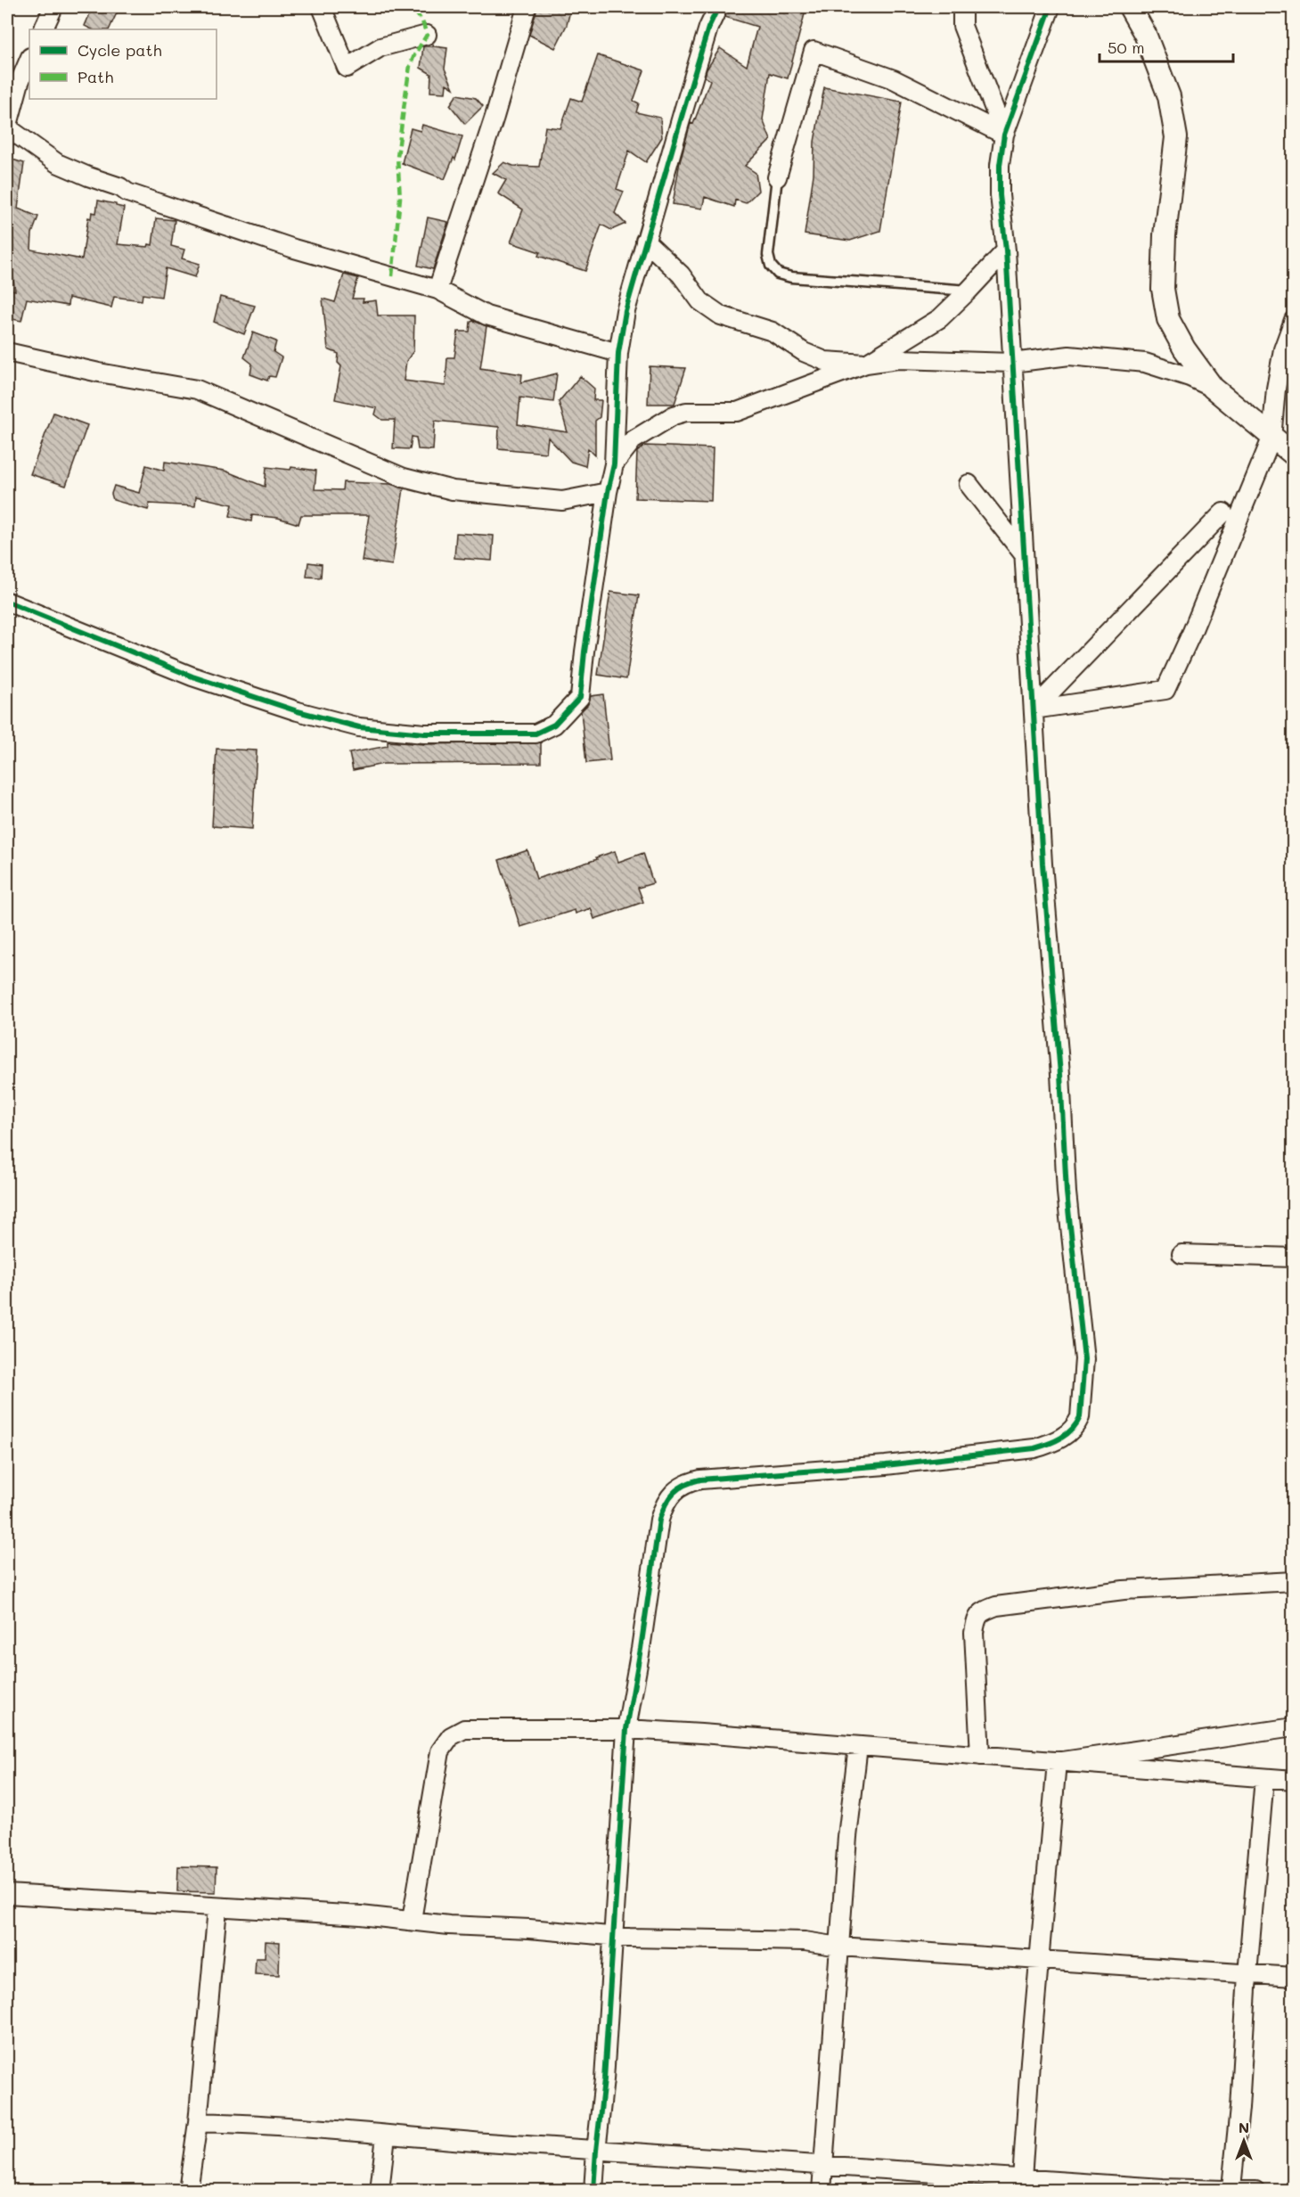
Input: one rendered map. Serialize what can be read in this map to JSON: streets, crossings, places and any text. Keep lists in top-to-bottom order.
{
  "legend": ["Cycle path", "Path"],
  "scale_bar": "50 m",
  "north": "top"
}
